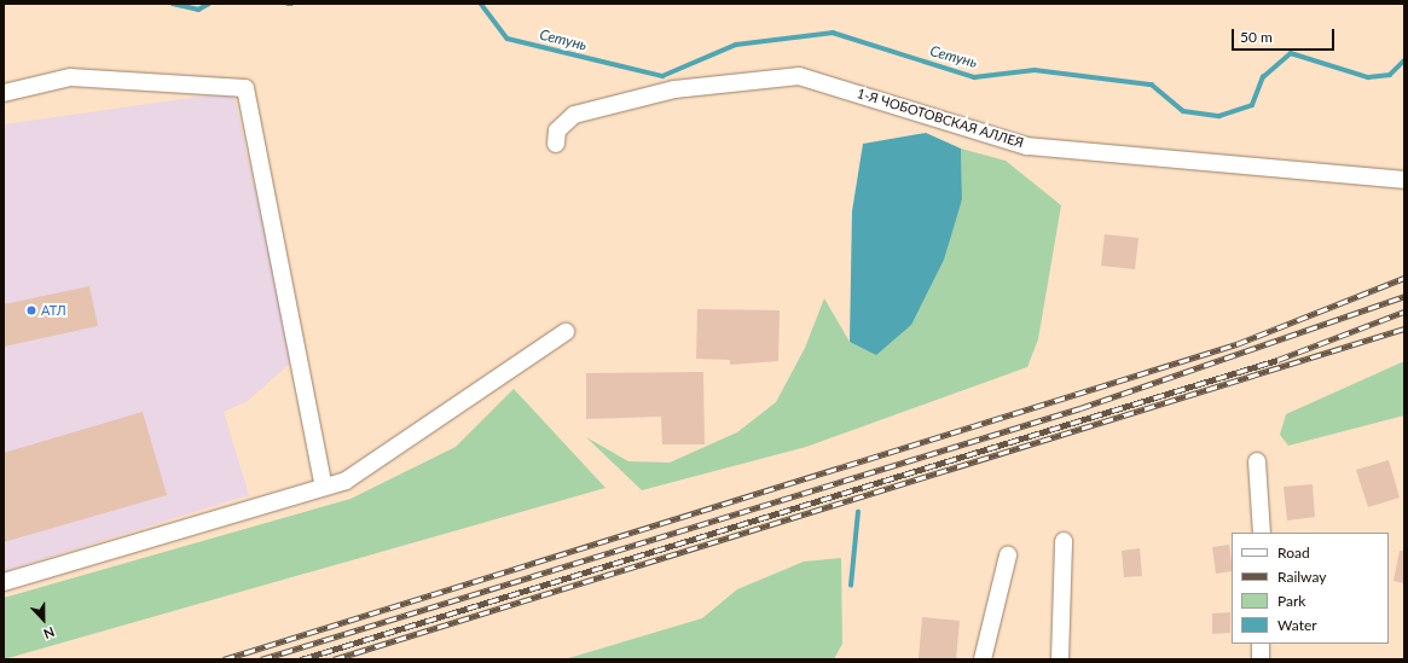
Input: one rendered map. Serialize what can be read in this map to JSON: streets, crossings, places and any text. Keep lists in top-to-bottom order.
{
  "streets": {
    "street": ["1-Я ЧОБОТОВСКАЯ АЛЛЕЯ"]
  },
  "water": ["Сетунь"],
  "places": ["АТЛ"],
  "legend": [
    "Road",
    "Railway",
    "Park",
    "Water"
  ],
  "scale_bar": "50 m",
  "north": "bottom"
}
